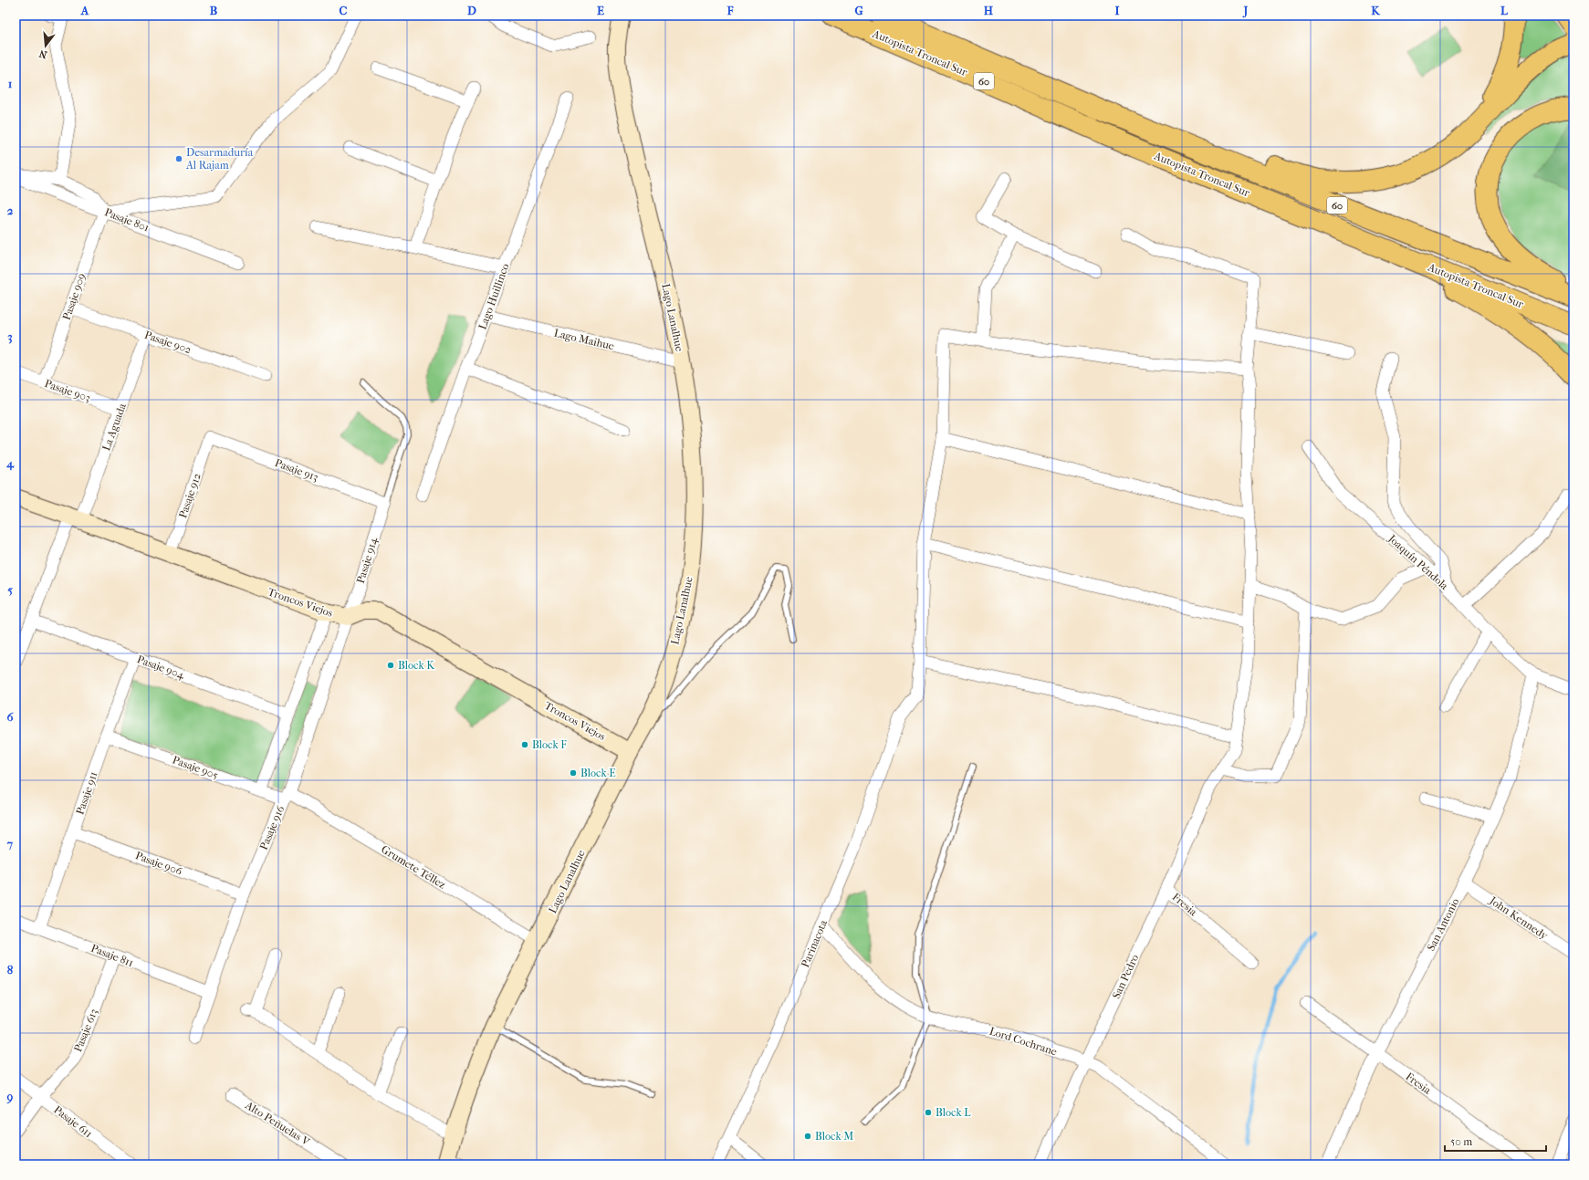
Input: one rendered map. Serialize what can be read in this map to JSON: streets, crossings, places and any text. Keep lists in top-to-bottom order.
{
  "streets": {
    "highway": ["Autopista Troncal Sur", "60"],
    "main road": ["Lago Lanalhue", "Troncos Viejos"],
    "street": [
      "Pasaje 801",
      "Pasaje 909",
      "Lago Huillinco",
      "Lago Maihue",
      "Pasaje 902",
      "Pasaje 903",
      "La Aguada",
      "Pasaje 913",
      "Pasaje 912",
      "Pasaje 914",
      "Joaquín Péndola",
      "Pasaje 904",
      "Pasaje 905",
      "Pasaje 911",
      "Pasaje 916",
      "Pasaje 906",
      "Grumete Téllez",
      "Fresia",
      "John Kennedy",
      "San Antonio",
      "Parinacota",
      "Pasaje 811",
      "San Pedro",
      "Pasaje 613",
      "Lord Cochrane",
      "Pasaje 611",
      "Alto Peñuelas V"
    ]
  },
  "crossings": [
    ["Pasaje 801", "Pasaje 909"],
    ["Pasaje 909", "Pasaje 902"],
    ["Pasaje 909", "Pasaje 903"],
    ["Lago Huillinco", "Lago Maihue"],
    ["Lago Lanalhue", "Lago Maihue"],
    ["Lago Lanalhue", "Troncos Viejos"],
    ["Lago Lanalhue", "Grumete Téllez"],
    ["Pasaje 902", "La Aguada"],
    ["Pasaje 903", "La Aguada"],
    ["La Aguada", "Troncos Viejos"],
    ["La Aguada", "Pasaje 904"],
    ["Pasaje 913", "Pasaje 912"],
    ["Pasaje 913", "Pasaje 914"],
    ["Pasaje 912", "Troncos Viejos"],
    ["Pasaje 914", "Troncos Viejos"],
    ["Pasaje 914", "Pasaje 916"],
    ["Joaquín Péndola", "San Antonio"],
    ["Troncos Viejos", "Pasaje 916"],
    ["Pasaje 904", "Pasaje 911"],
    ["Pasaje 905", "Pasaje 911"],
    ["Pasaje 905", "Pasaje 916"],
    ["Pasaje 905", "Grumete Téllez"],
    ["Pasaje 911", "Pasaje 906"],
    ["Pasaje 911", "Pasaje 811"],
    ["Pasaje 916", "Pasaje 906"],
    ["Pasaje 916", "Grumete Téllez"],
    ["Pasaje 916", "Pasaje 811"],
    ["Fresia", "San Antonio"],
    ["Fresia", "San Pedro"],
    ["John Kennedy", "San Antonio"],
    ["Parinacota", "Lord Cochrane"],
    ["Pasaje 811", "Pasaje 613"],
    ["San Pedro", "Lord Cochrane"],
    ["Pasaje 613", "Pasaje 611"]
  ],
  "places": [
    "Desarmaduría Al Rajam",
    "Block K",
    "Block F",
    "Block E",
    "Block L",
    "Block M"
  ],
  "scale_bar": "50 m",
  "north": "bottom",
  "grid": {
    "columns": [
      "A",
      "B",
      "C",
      "D",
      "E",
      "F",
      "G",
      "H",
      "I",
      "J",
      "K",
      "L"
    ],
    "rows": [
      "1",
      "2",
      "3",
      "4",
      "5",
      "6",
      "7",
      "8",
      "9"
    ]
  }
}
